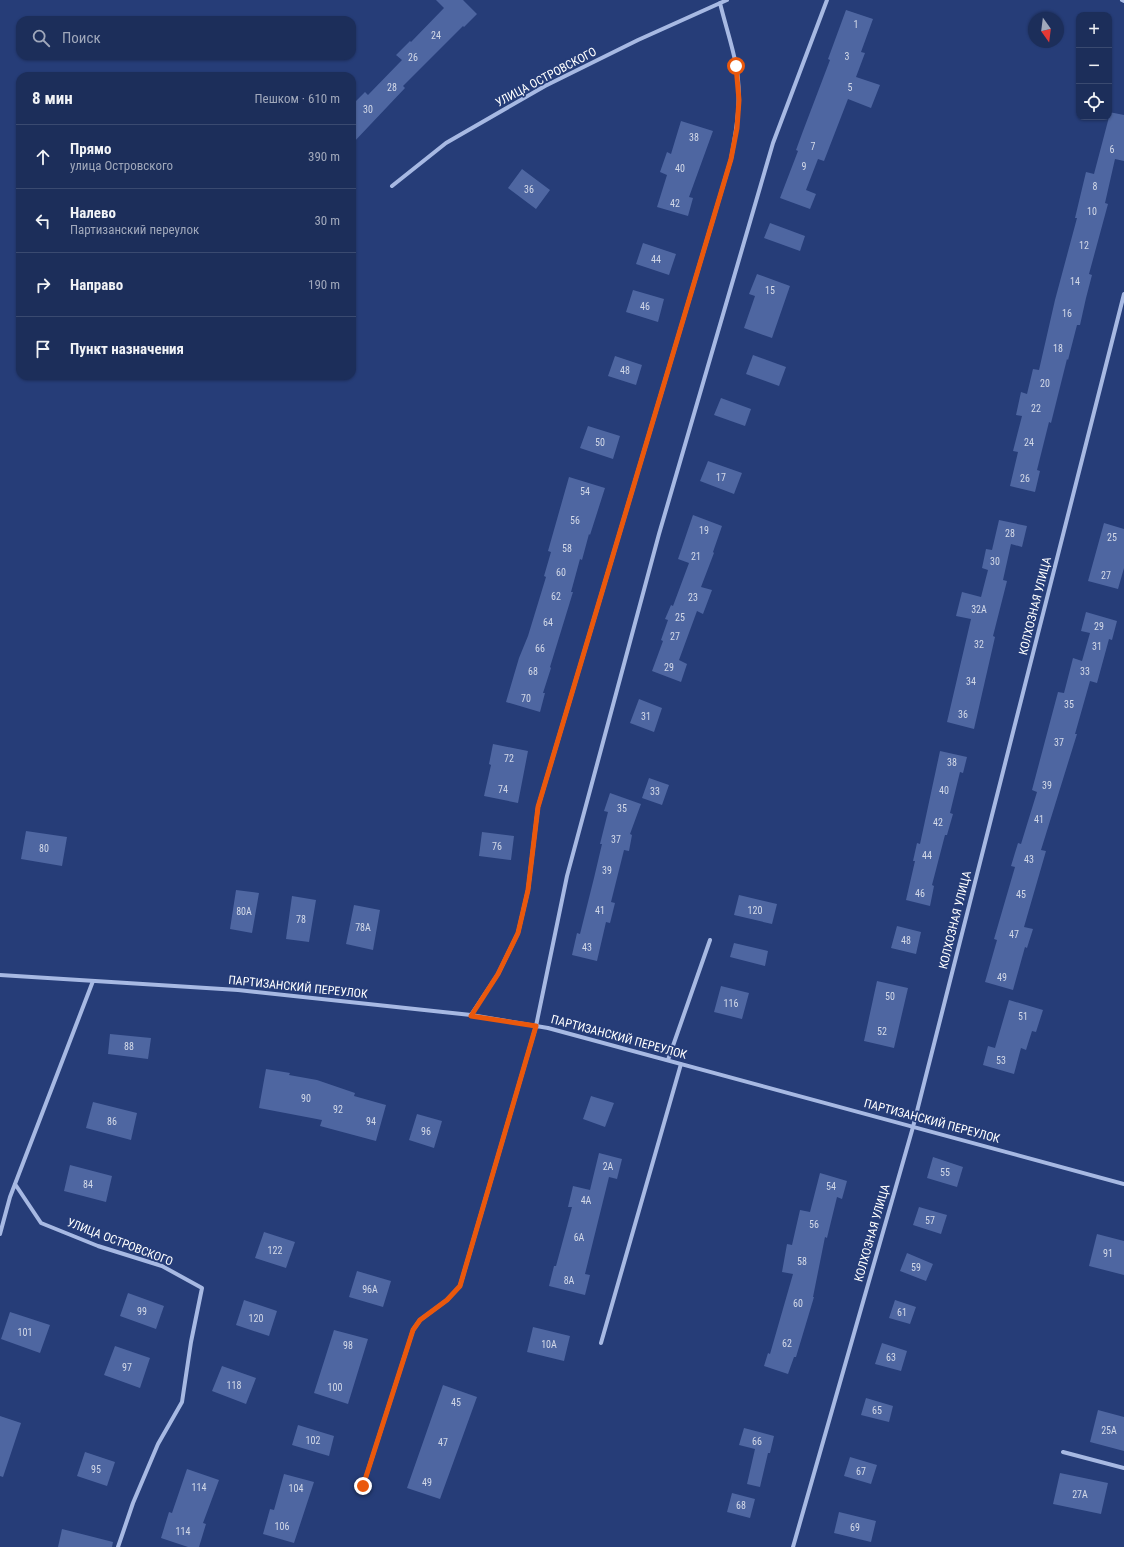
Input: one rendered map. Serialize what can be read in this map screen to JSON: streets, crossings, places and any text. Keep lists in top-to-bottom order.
{
  "streets": {
    "street": ["УЛИЦА ОСТРОВСКОГО", "КОЛХОЗНАЯ УЛИЦА", "ПАРТИЗАНСКИЙ ПЕРЕУЛОК"]
  },
  "crossings": [
    ["КОЛХОЗНАЯ УЛИЦА", "ПАРТИЗАНСКИЙ ПЕРЕУЛОК"]
  ],
  "house_numbers": [
    "1",
    "24",
    "3",
    "26",
    "28",
    "5",
    "30",
    "38",
    "7",
    "6",
    "9",
    "40",
    "8",
    "36",
    "42",
    "10",
    "12",
    "44",
    "14",
    "15",
    "46",
    "16",
    "18",
    "48",
    "20",
    "22",
    "50",
    "24",
    "17",
    "26",
    "54",
    "56",
    "19",
    "28",
    "25",
    "58",
    "21",
    "30",
    "60",
    "27",
    "62",
    "23",
    "32А",
    "25",
    "64",
    "29",
    "27",
    "32",
    "31",
    "66",
    "29",
    "68",
    "33",
    "34",
    "70",
    "35",
    "36",
    "31",
    "37",
    "72",
    "38",
    "39",
    "74",
    "40",
    "33",
    "35",
    "41",
    "42",
    "37",
    "76",
    "80",
    "44",
    "43",
    "39",
    "46",
    "45",
    "41",
    "120",
    "80А",
    "78",
    "78А",
    "47",
    "48",
    "43",
    "49",
    "50",
    "116",
    "51",
    "52",
    "88",
    "53",
    "90",
    "92",
    "86",
    "94",
    "96",
    "2А",
    "55",
    "84",
    "54",
    "4А",
    "57",
    "56",
    "6А",
    "122",
    "91",
    "58",
    "59",
    "8А",
    "96А",
    "60",
    "99",
    "61",
    "120",
    "101",
    "62",
    "10А",
    "98",
    "63",
    "97",
    "118",
    "100",
    "45",
    "65",
    "25А",
    "102",
    "66",
    "47",
    "95",
    "67",
    "49",
    "114",
    "104",
    "27А",
    "68",
    "106",
    "69",
    "114"
  ],
  "north": "bottom",
  "page": {
    "map_buttons": ["+", "−"],
    "search": "Поиск",
    "heading": ["8 мин", "Пешком · 610 m"],
    "list": [
      ["Прямо", "улица Островского", "390 m"],
      ["Налево", "Партизанский переулок", "30 m"],
      ["Направо", "190 m"],
      "Пункт назначения"
    ]
  }
}
